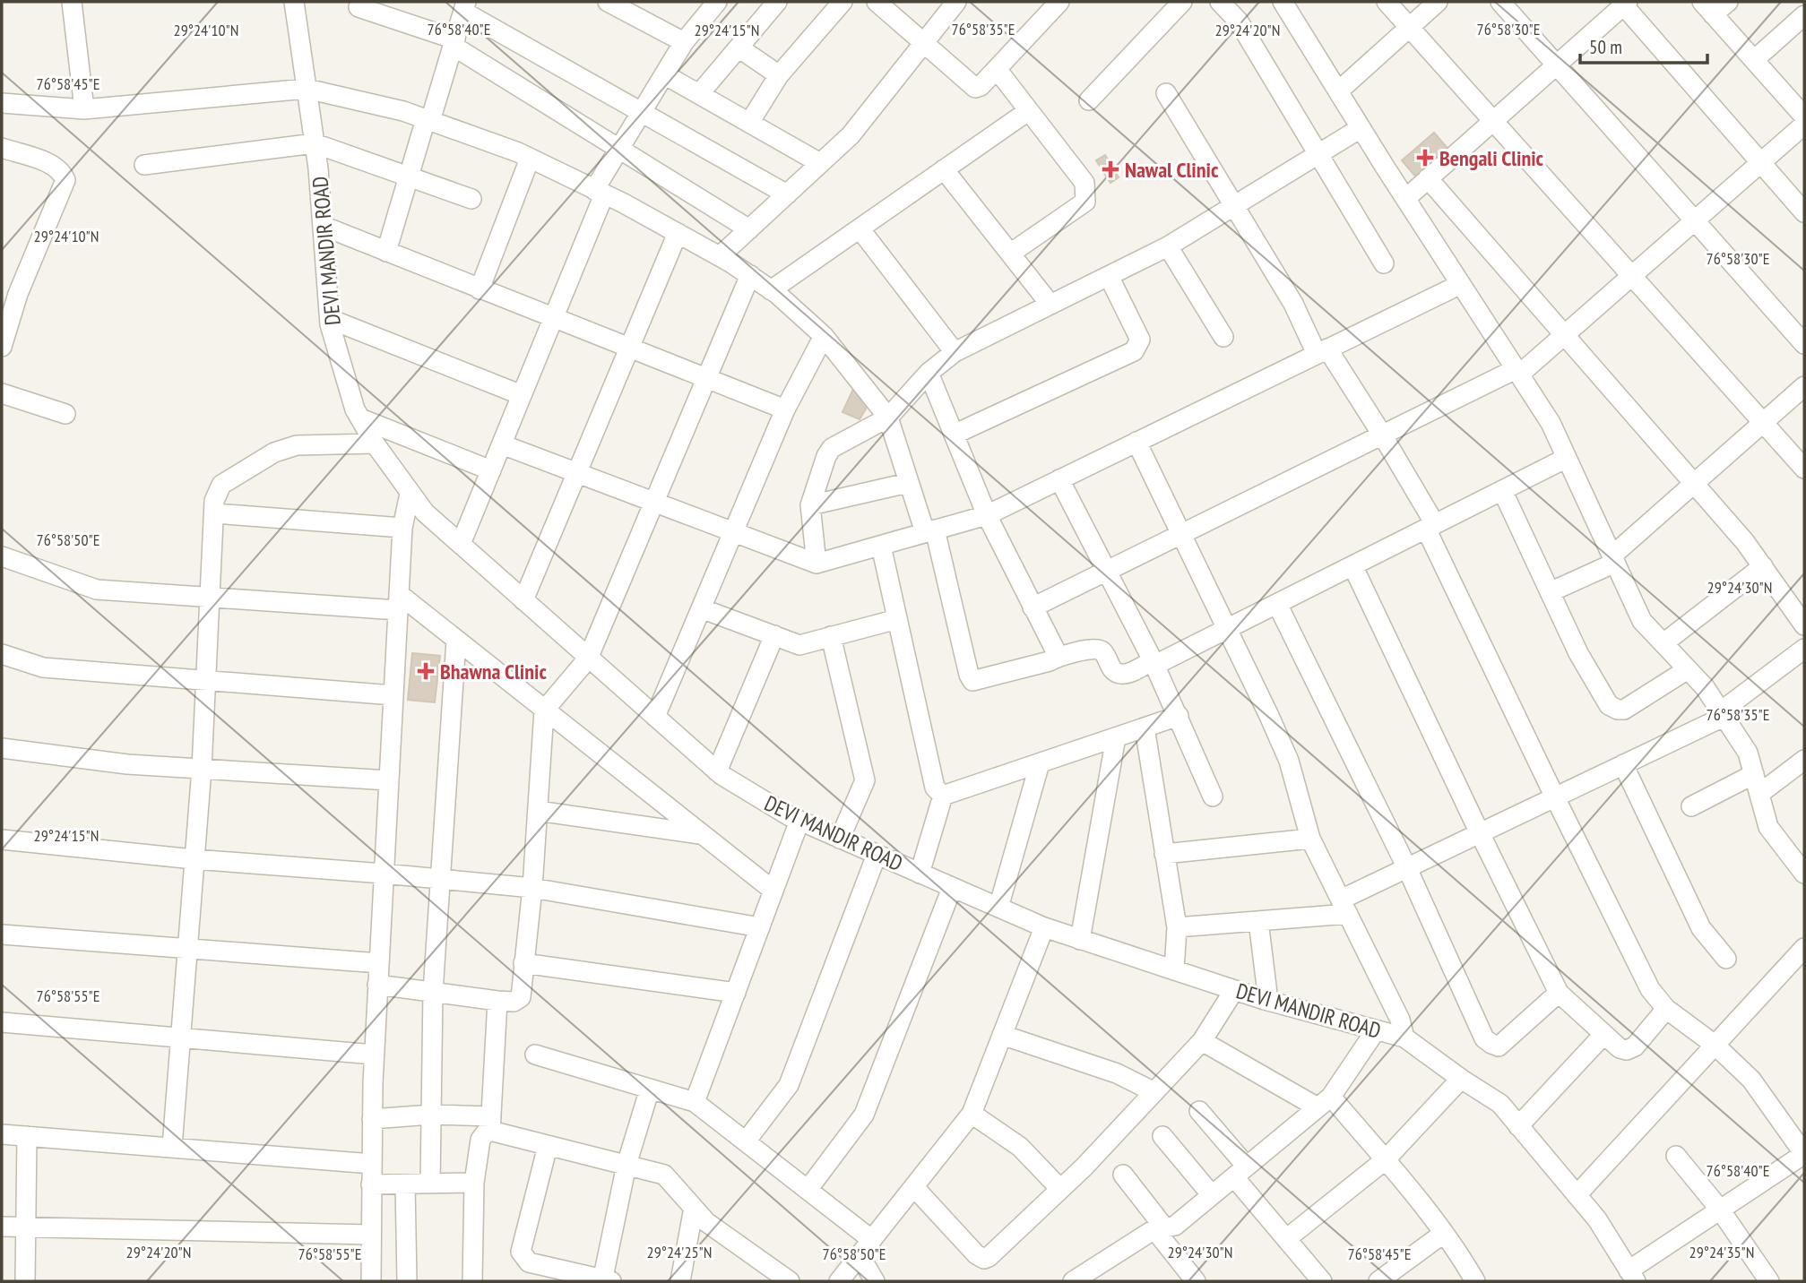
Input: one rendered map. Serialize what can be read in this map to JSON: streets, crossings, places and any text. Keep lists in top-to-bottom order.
{
  "streets": {
    "street": ["DEVI MANDIR ROAD"]
  },
  "places": {
    "health": ["Bengali Clinic", "Nawal Clinic", "Bhawna Clinic"]
  },
  "scale_bar": "50 m",
  "coordinates": [
    "76°58'40\"E",
    "76°58'35\"E",
    "76°58'30\"E",
    "29°24'15\"N",
    "29°24'10\"N",
    "29°24'20\"N",
    "76°58'45\"E",
    "76°58'50\"E",
    "29°24'30\"N",
    "76°58'55\"E",
    "29°24'25\"N",
    "29°24'35\"N"
  ]
}
